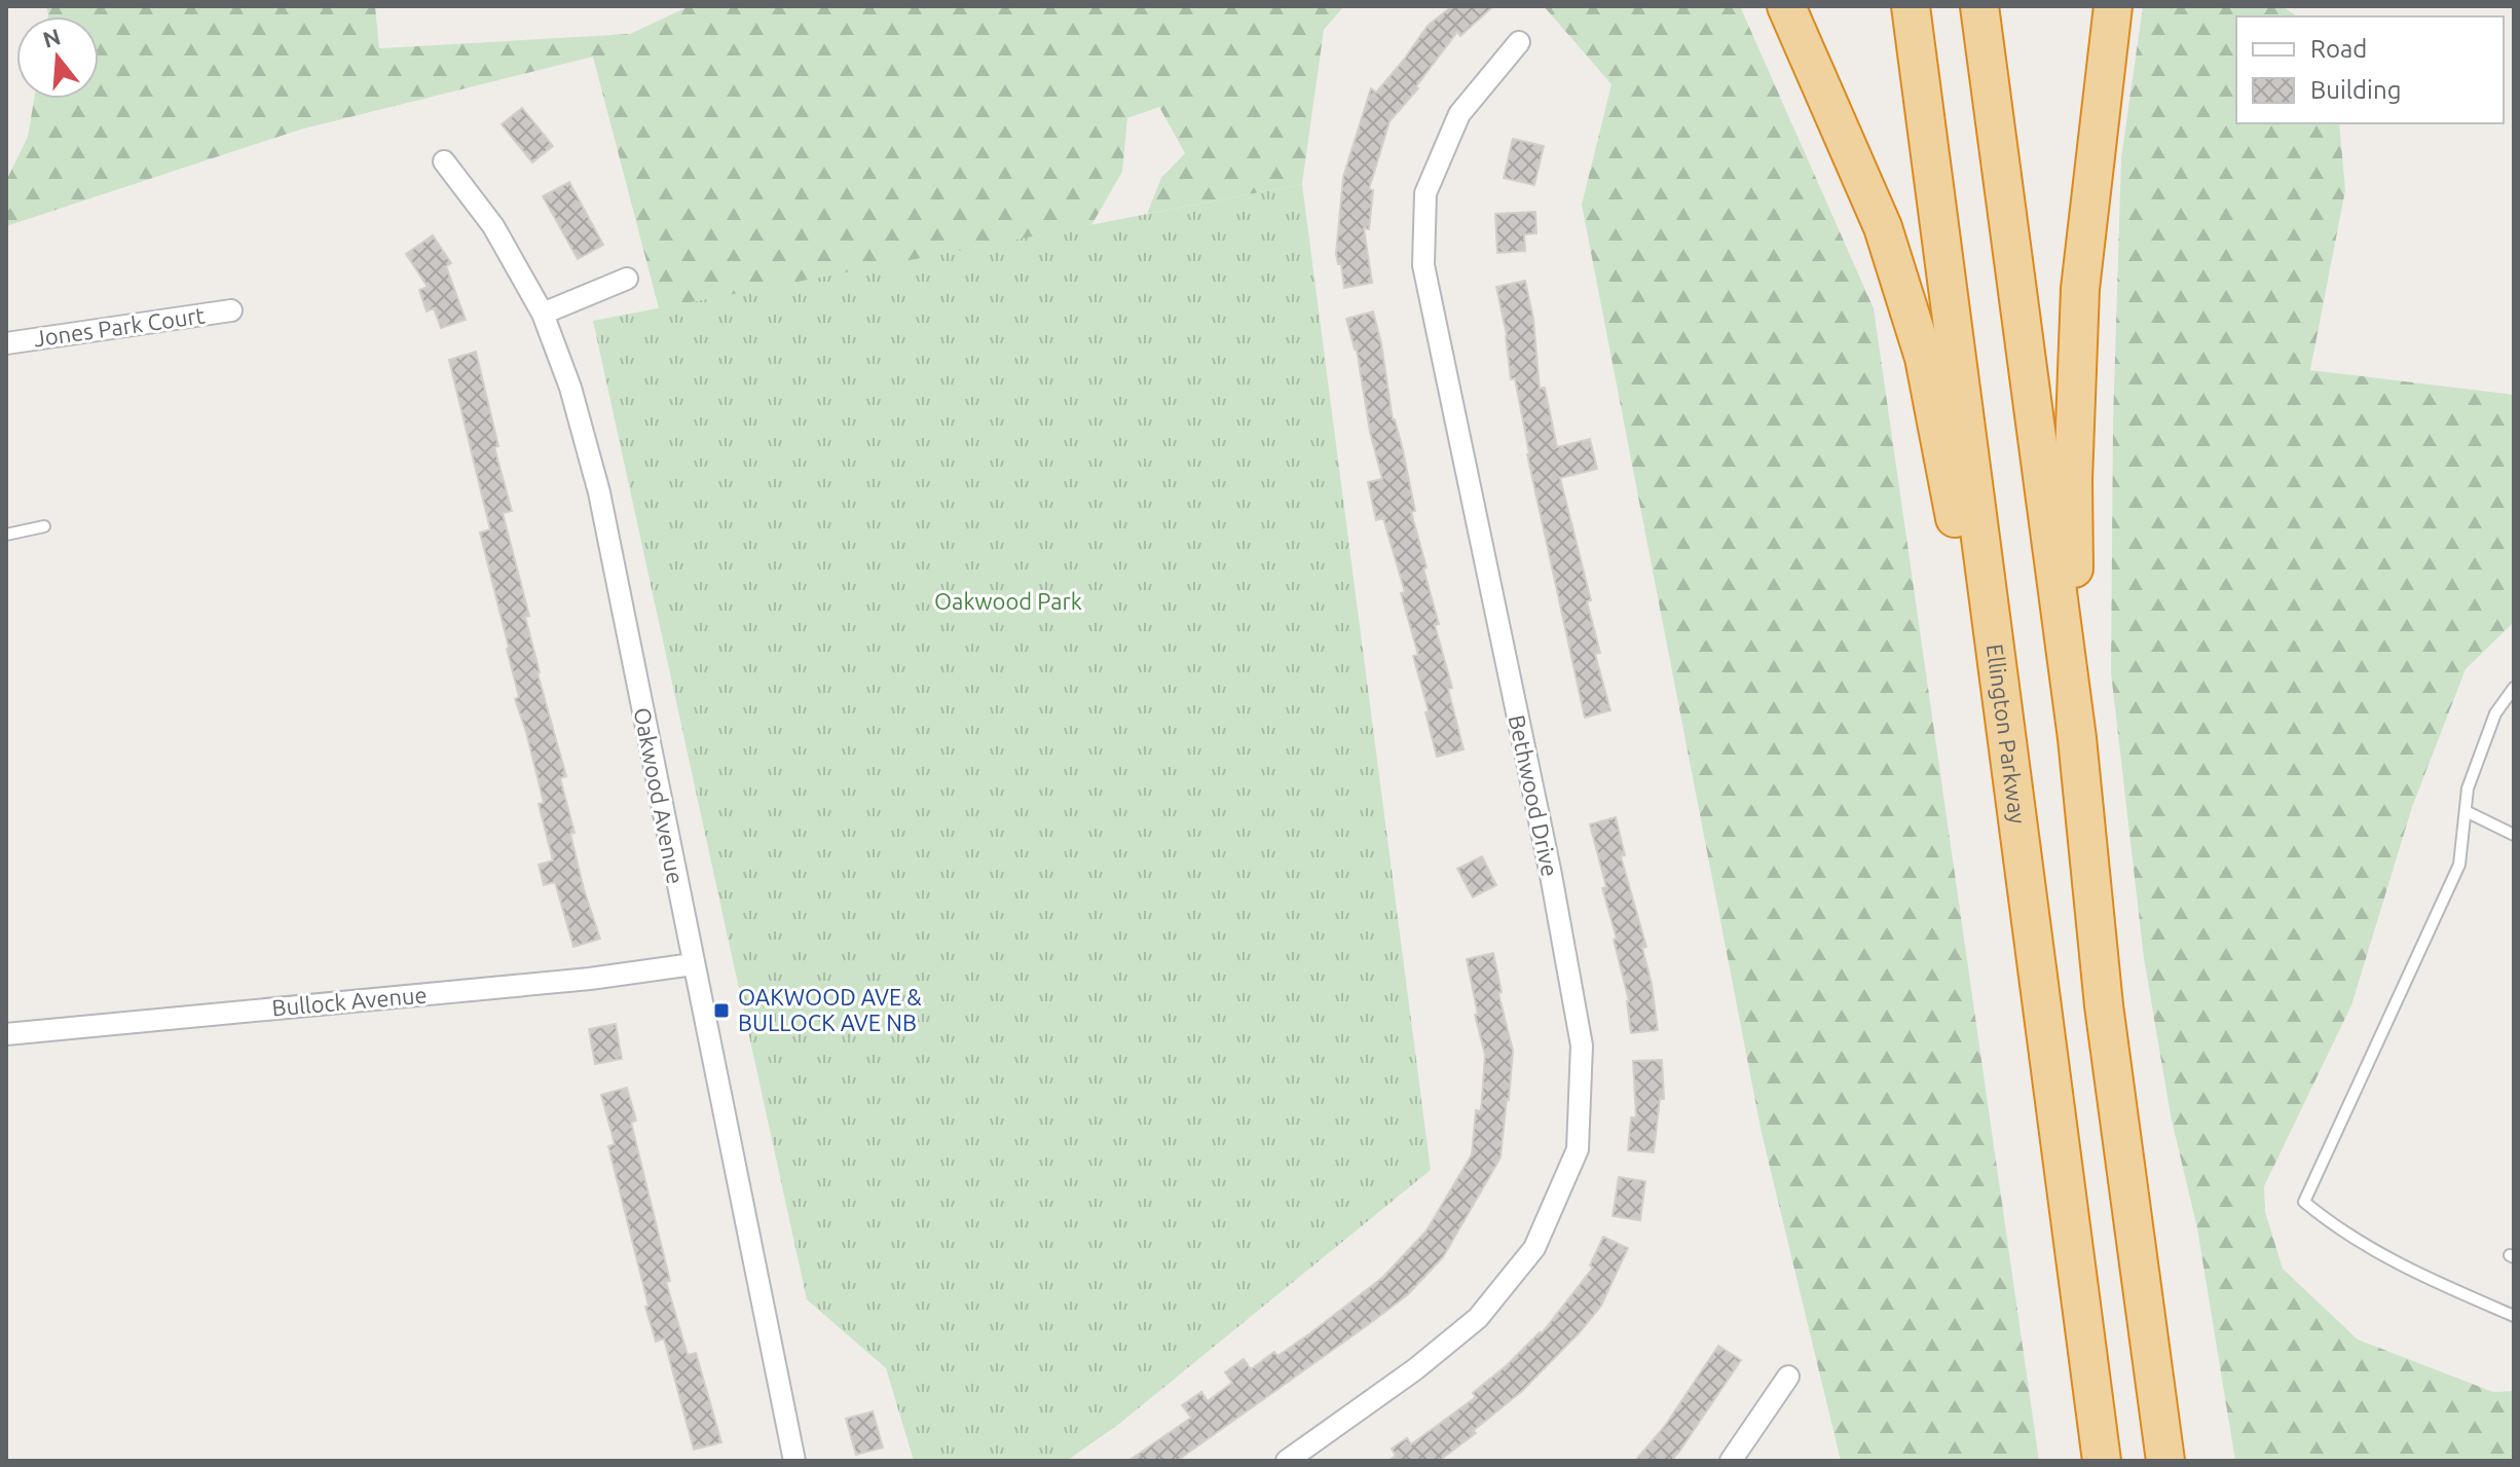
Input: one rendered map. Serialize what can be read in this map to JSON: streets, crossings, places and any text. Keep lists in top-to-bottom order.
{
  "streets": {
    "highway": ["Ellington Parkway"],
    "street": [
      "Jones Park Court",
      "Oakwood Avenue",
      "Bethwood Drive",
      "Bullock Avenue"
    ]
  },
  "crossings": [
    ["Oakwood Avenue", "Bullock Avenue"]
  ],
  "parks": ["Oakwood Park"],
  "places": {
    "transit": ["OAKWOOD AVE & BULLOCK AVE NB"]
  },
  "legend": ["Road", "Building"],
  "north": "top"
}
